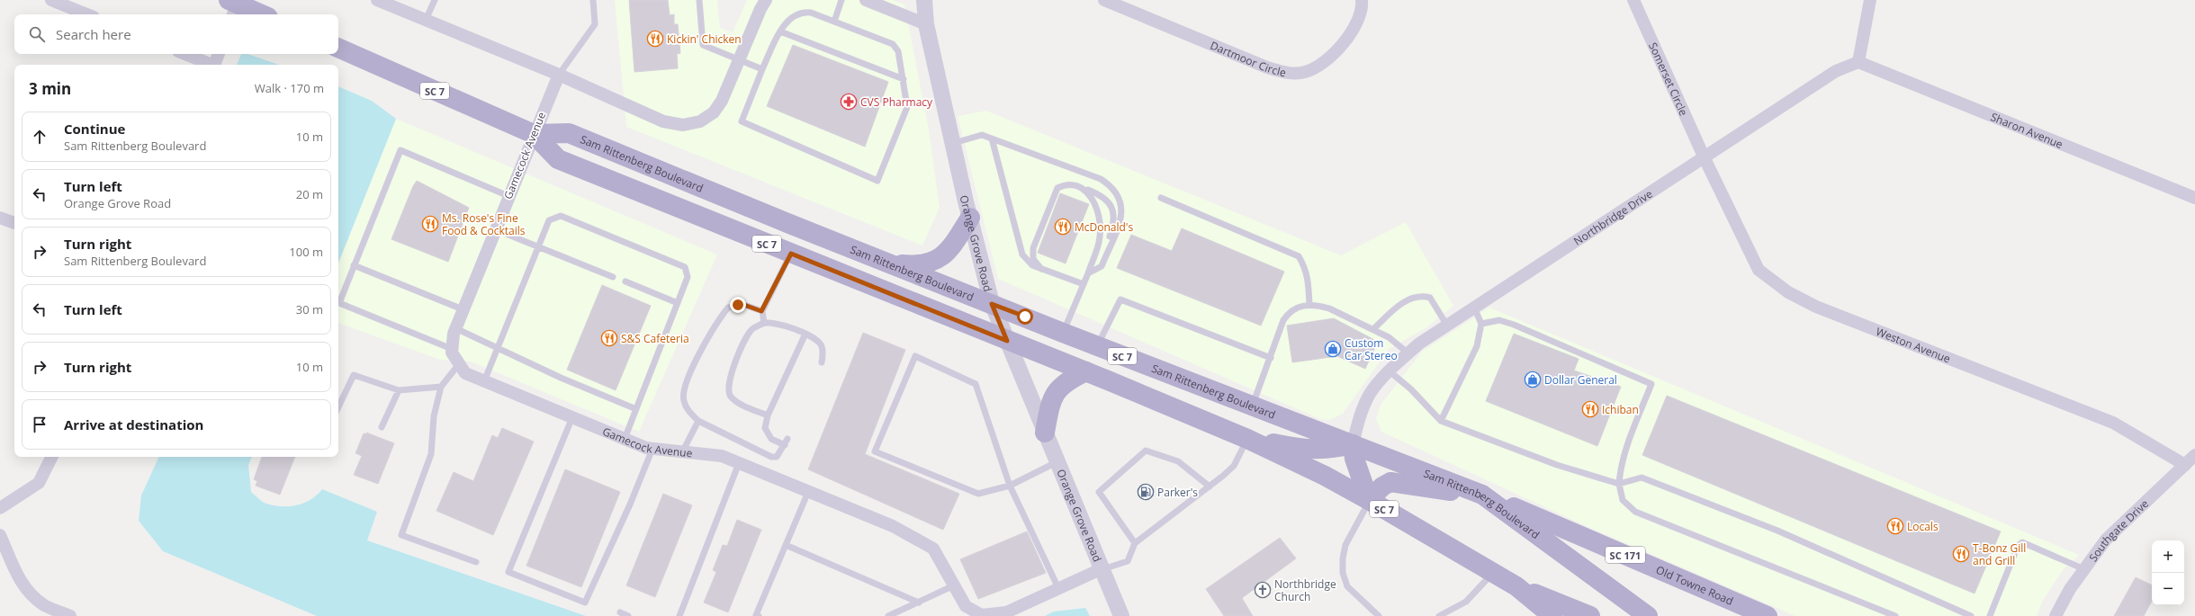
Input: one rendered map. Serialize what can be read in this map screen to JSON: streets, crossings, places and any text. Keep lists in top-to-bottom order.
{
  "streets": {
    "main road": [
      "SC 7",
      "Sam Rittenberg Boulevard",
      "SC 171",
      "Old Towne Road"
    ],
    "street": [
      "Dartmoor Circle",
      "Somerset Circle",
      "Sharon Avenue",
      "Gamecock Avenue",
      "Northbridge Drive",
      "Orange Grove Road",
      "Weston Avenue",
      "Southgate Drive"
    ]
  },
  "crossings": [
    ["Somerset Circle", "Northbridge Drive"],
    ["Somerset Circle", "Weston Avenue"],
    ["Sharon Avenue", "Northbridge Drive"],
    ["Gamecock Avenue", "Sam Rittenberg Boulevard"],
    ["Gamecock Avenue", "Orange Grove Road"],
    ["Sam Rittenberg Boulevard", "Northbridge Drive"],
    ["Sam Rittenberg Boulevard", "Orange Grove Road"],
    ["Sam Rittenberg Boulevard", "Old Towne Road"],
    ["Northbridge Drive", "Weston Avenue"],
    ["Weston Avenue", "Southgate Drive"]
  ],
  "places": {
    "restaurant": [
      "Kickin' Chicken",
      "Ms. Rose's Fine Food & Cocktails",
      "McDonald's",
      "S&S Cafeteria",
      "Ichiban",
      "Locals",
      "T-Bonz Gill and Grill"
    ],
    "pharmacy": ["CVS Pharmacy"],
    "shop": ["Custom Car Stereo", "Dollar General"],
    "fuel station": ["Parker's"],
    "church": ["Northbridge Church"]
  },
  "page": {
    "search": "Search here",
    "heading": ["3 min", "Walk · 170 m"],
    "list": [
      ["Continue", "Sam Rittenberg Boulevard", "10 m"],
      ["Turn left", "Orange Grove Road", "20 m"],
      ["Turn right", "Sam Rittenberg Boulevard", "100 m"],
      ["Turn left", "30 m"],
      ["Turn right", "10 m"],
      "Arrive at destination"
    ],
    "map_buttons": ["+", "−"]
  }
}
